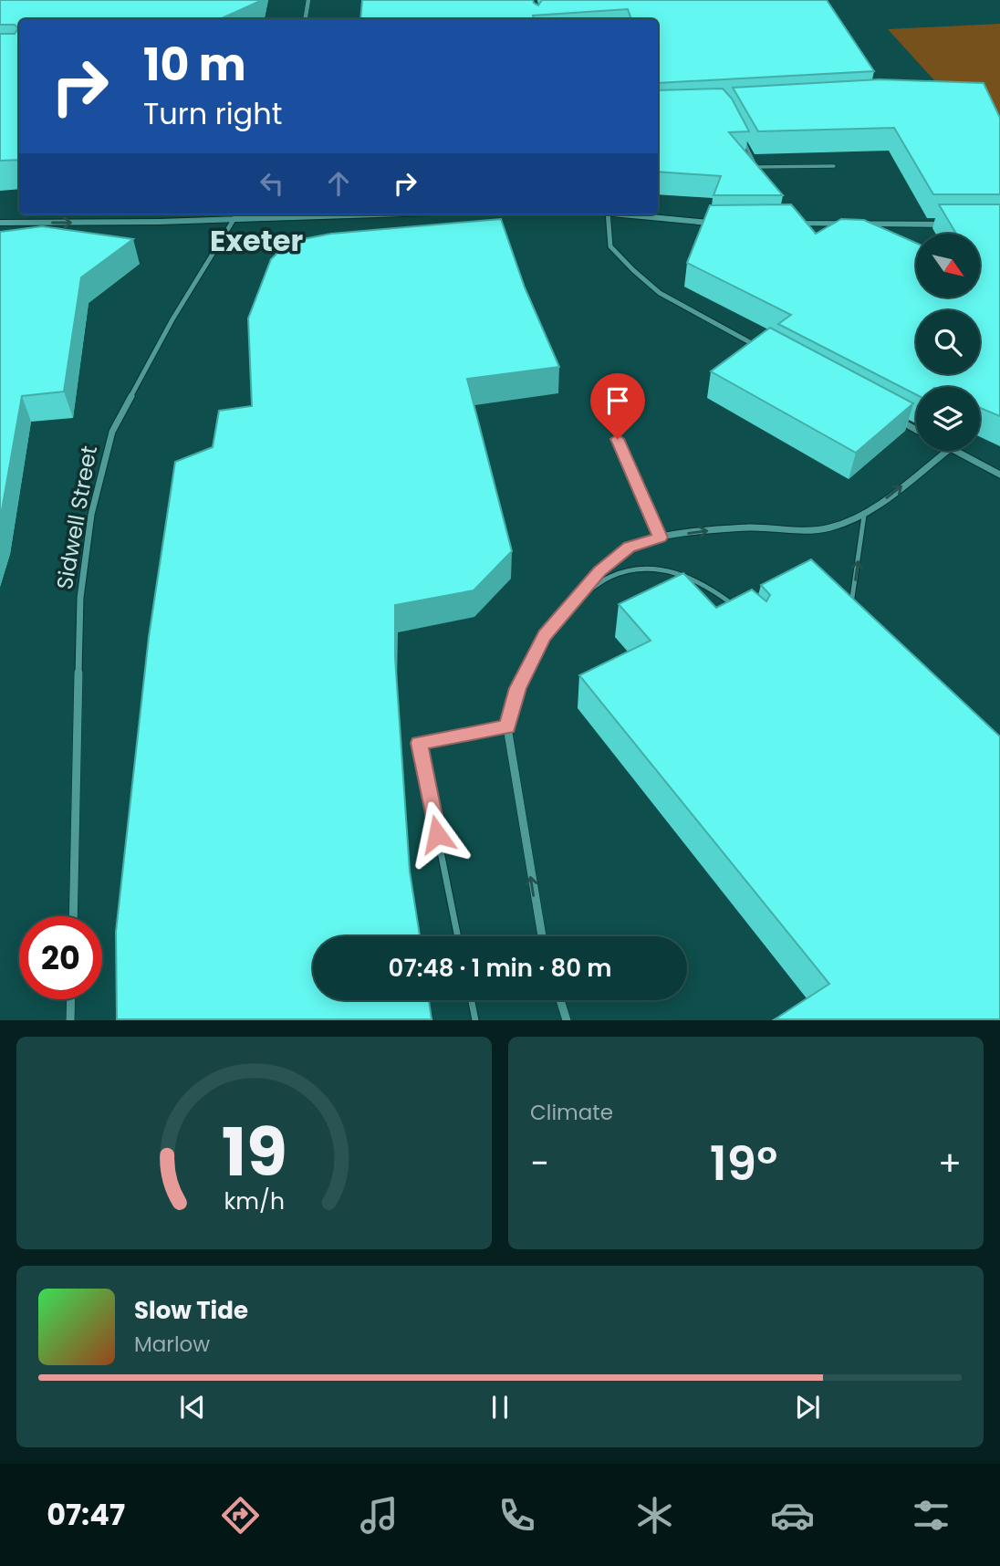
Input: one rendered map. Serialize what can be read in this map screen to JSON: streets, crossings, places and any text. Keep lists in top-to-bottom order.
{
  "streets": {
    "street": ["Sidwell Street"]
  },
  "districts": ["Exeter"],
  "north": "bottom right",
  "page": {
    "turn": ["10 m", "Turn right"],
    "limit": "20",
    "trip": "07:48 · 1 min · 80 m",
    "tile": "Climate",
    "heat": ["−", "19°", "+"],
    "song": ["Slow Tide", "Marlow"],
    "tabs": "07:47",
    "gauge": ["19", "km/h"]
  }
}
